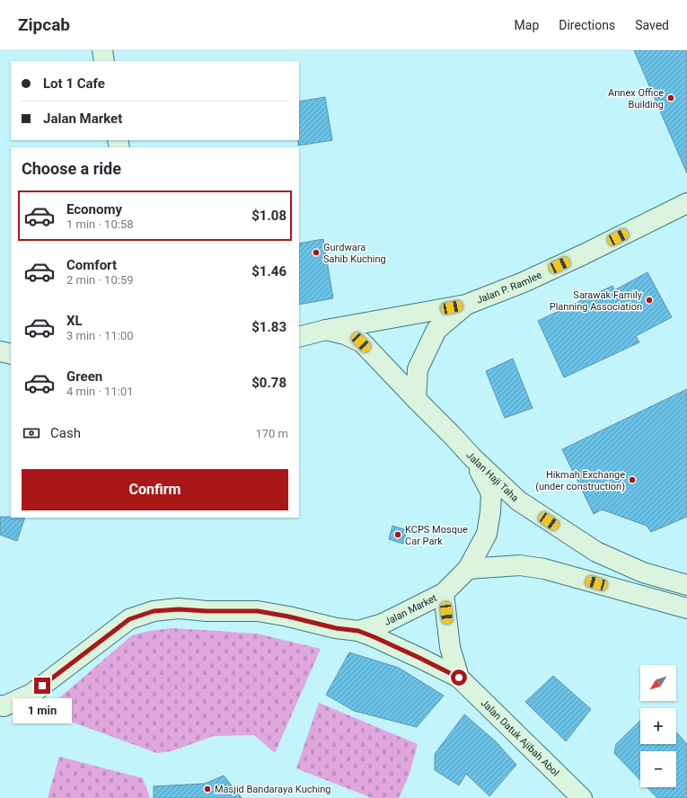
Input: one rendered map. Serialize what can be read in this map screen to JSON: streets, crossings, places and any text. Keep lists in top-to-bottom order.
{
  "streets": {
    "main road": [
      "Jalan P. Ramlee",
      "Jalan Haji Taha",
      "Jalan Market",
      "Jalan Datuk Ajibah Abol"
    ]
  },
  "crossings": [
    ["Jalan P. Ramlee", "Jalan Haji Taha"],
    ["Jalan Market", "Jalan Datuk Ajibah Abol"]
  ],
  "places": [
    "Annex Office Building",
    "Gurdwara Sahib Kuching",
    "Sarawak Family Planning Association",
    "Hikmah Exchange (under construction)",
    "KCPS Mosque Car Park",
    "Masjid Bandaraya Kuching"
  ],
  "north": "bottom left",
  "page": {
    "header": "Zipcab",
    "nav": ["Map", "Directions", "Saved"],
    "banner": ["Lot 1 Cafe", "Jalan Market"],
    "heading": "Choose a ride",
    "list": [
      {
        "name": "Economy",
        "note": "1 min · 10:58",
        "value": "$1.08"
      },
      {
        "name": "Comfort",
        "note": "2 min · 10:59",
        "value": "$1.46"
      },
      {
        "name": "XL",
        "note": "3 min · 11:00",
        "value": "$1.83"
      },
      {
        "name": "Green",
        "note": "4 min · 11:01",
        "value": "$0.78"
      }
    ],
    "pay": ["Cash", "170 m"],
    "buttons": "Confirm",
    "map_buttons": ["+", "−"],
    "bubble": "1 min"
  }
}
